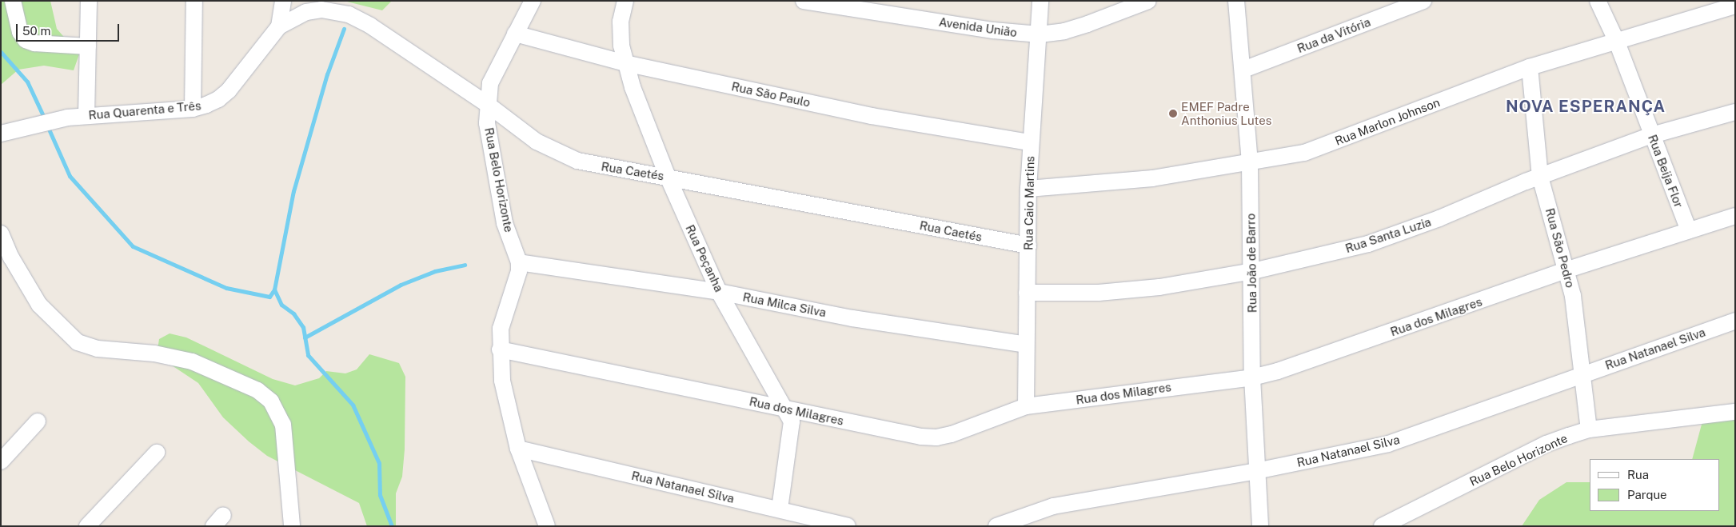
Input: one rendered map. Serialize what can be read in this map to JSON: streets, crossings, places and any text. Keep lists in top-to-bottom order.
{
  "streets": {
    "street": [
      "Avenida União",
      "Rua da Vitória",
      "Rua São Paulo",
      "Rua Quarenta e Três",
      "Rua Marlon Johnson",
      "Rua Caetés",
      "Rua Beija Flor",
      "Rua Belo Horizonte",
      "Rua Caio Martins",
      "Rua Santa Luzia",
      "Rua São Pedro",
      "Rua Peçanha",
      "Rua João de Barro",
      "Rua Milca Silva",
      "Rua dos Milagres",
      "Rua Natanael Silva"
    ]
  },
  "crossings": [
    ["Avenida União", "Rua Caio Martins"],
    ["Rua da Vitória", "Rua João de Barro"],
    ["Rua São Paulo", "Rua Belo Horizonte"],
    ["Rua São Paulo", "Rua Caio Martins"],
    ["Rua São Paulo", "Rua Peçanha"],
    ["Rua Quarenta e Três", "Rua Caetés"],
    ["Rua Marlon Johnson", "Rua Beija Flor"],
    ["Rua Marlon Johnson", "Rua Caio Martins"],
    ["Rua Marlon Johnson", "Rua São Pedro"],
    ["Rua Marlon Johnson", "Rua João de Barro"],
    ["Rua Caetés", "Rua Belo Horizonte"],
    ["Rua Caetés", "Rua Caio Martins"],
    ["Rua Caetés", "Rua Peçanha"],
    ["Rua Beija Flor", "Rua Santa Luzia"],
    ["Rua Beija Flor", "Rua dos Milagres"],
    ["Rua Belo Horizonte", "Rua São Pedro"],
    ["Rua Belo Horizonte", "Rua Milca Silva"],
    ["Rua Belo Horizonte", "Rua dos Milagres"],
    ["Rua Belo Horizonte", "Rua Natanael Silva"],
    ["Rua Caio Martins", "Rua Santa Luzia"],
    ["Rua Caio Martins", "Rua Milca Silva"],
    ["Rua Caio Martins", "Rua dos Milagres"],
    ["Rua Santa Luzia", "Rua São Pedro"],
    ["Rua Santa Luzia", "Rua João de Barro"],
    ["Rua São Pedro", "Rua dos Milagres"],
    ["Rua São Pedro", "Rua Natanael Silva"],
    ["Rua Peçanha", "Rua Milca Silva"],
    ["Rua Peçanha", "Rua dos Milagres"],
    ["Rua Peçanha", "Rua Natanael Silva"],
    ["Rua João de Barro", "Rua dos Milagres"],
    ["Rua João de Barro", "Rua Natanael Silva"]
  ],
  "districts": ["NOVA ESPERANÇA"],
  "places": ["EMEF Padre Anthonius Lutes"],
  "legend": ["Rua", "Parque"],
  "scale_bar": "50 m"
}
